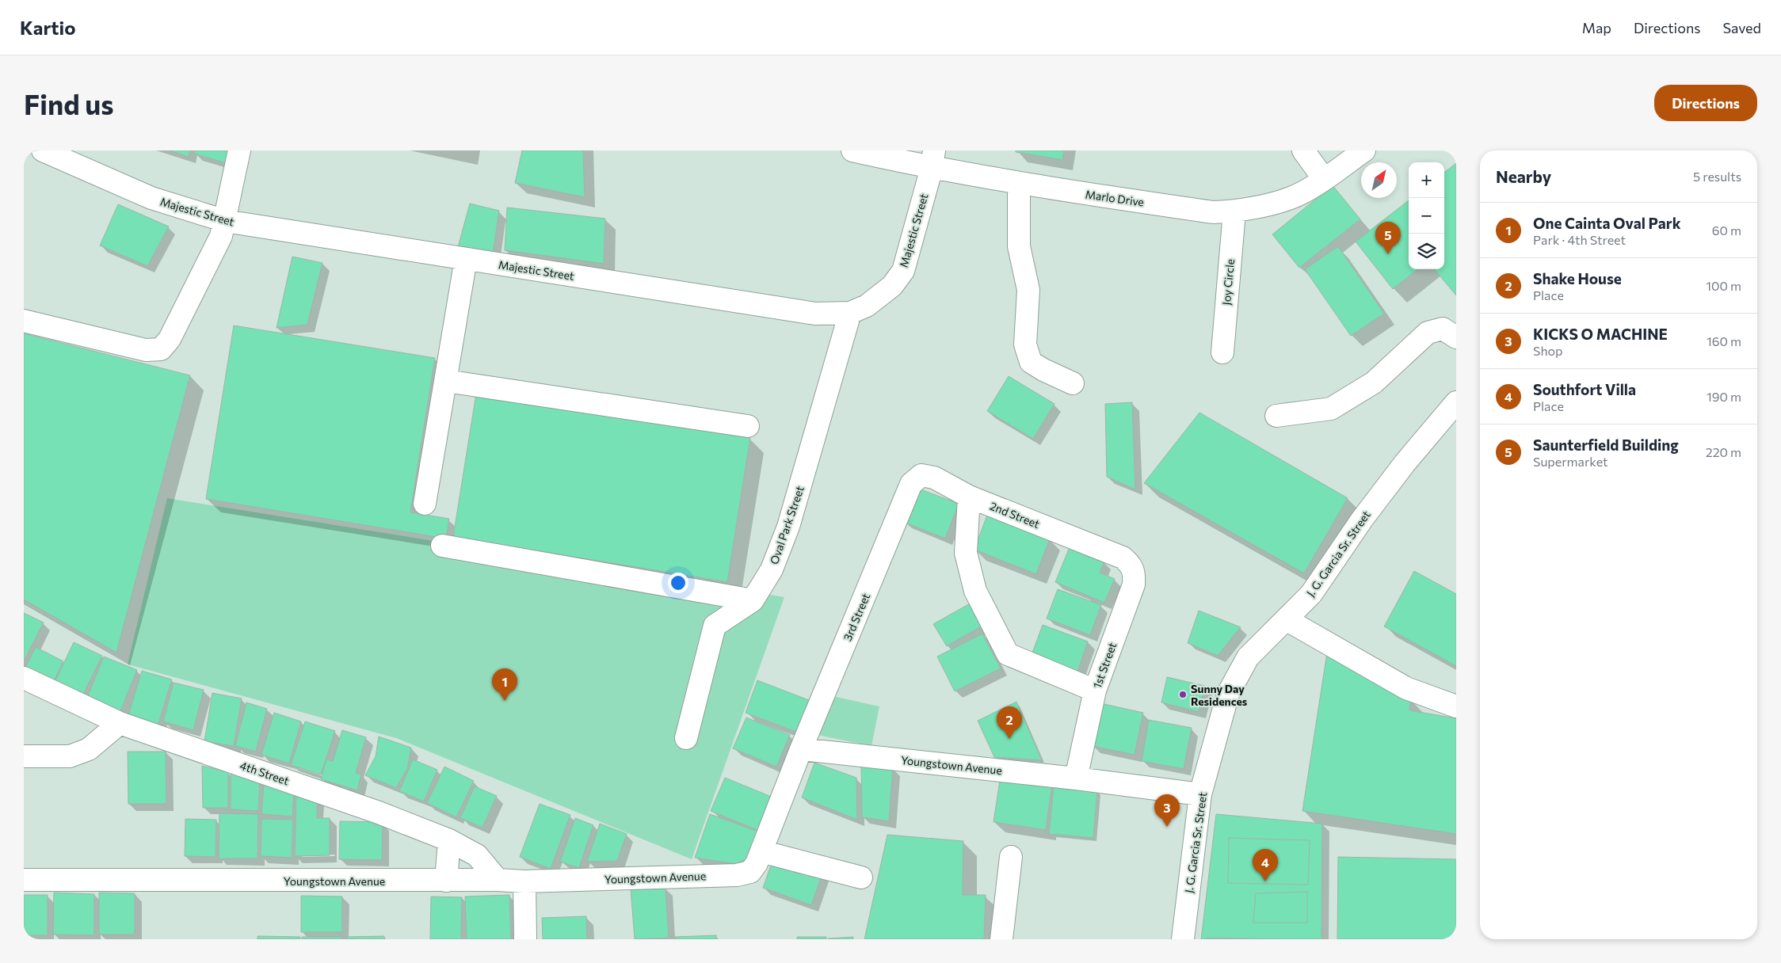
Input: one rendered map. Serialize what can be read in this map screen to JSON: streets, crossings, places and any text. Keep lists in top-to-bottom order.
{
  "streets": {
    "street": [
      "Marlo Drive",
      "Majestic Street",
      "Joy Circle",
      "2nd Street",
      "Oval Park Street",
      "J. G. Garcia Sr. Street",
      "3rd Street",
      "1st Street",
      "Youngstown Avenue",
      "4th Street"
    ]
  },
  "crossings": [
    ["Marlo Drive", "Majestic Street"],
    ["Marlo Drive", "Joy Circle"],
    ["Majestic Street", "Oval Park Street"],
    ["2nd Street", "3rd Street"],
    ["2nd Street", "1st Street"],
    ["J. G. Garcia Sr. Street", "Youngstown Avenue"],
    ["3rd Street", "Youngstown Avenue"],
    ["1st Street", "Youngstown Avenue"],
    ["Youngstown Avenue", "4th Street"]
  ],
  "places": ["Sunny Day Residences"],
  "north": "top right",
  "page": {
    "header": "Kartio",
    "nav": ["Map", "Directions", "Saved"],
    "buttons": "Directions",
    "title": "Find us",
    "heading": ["Nearby", "5 results"],
    "map_buttons": ["+", "−"],
    "list": [
      {
        "mark": "1",
        "name": "One Cainta Oval Park",
        "note": "Park · 4th Street",
        "value": "60 m"
      },
      {
        "mark": "2",
        "name": "Shake House",
        "note": "Place",
        "value": "100 m"
      },
      {
        "mark": "3",
        "name": "KICKS O MACHINE",
        "note": "Shop",
        "value": "160 m"
      },
      {
        "mark": "4",
        "name": "Southfort Villa",
        "note": "Place",
        "value": "190 m"
      },
      {
        "mark": "5",
        "name": "Saunterfield Building",
        "note": "Supermarket",
        "value": "220 m"
      }
    ],
    "pins": [
      "5",
      "1",
      "2",
      "3",
      "4"
    ]
  }
}
